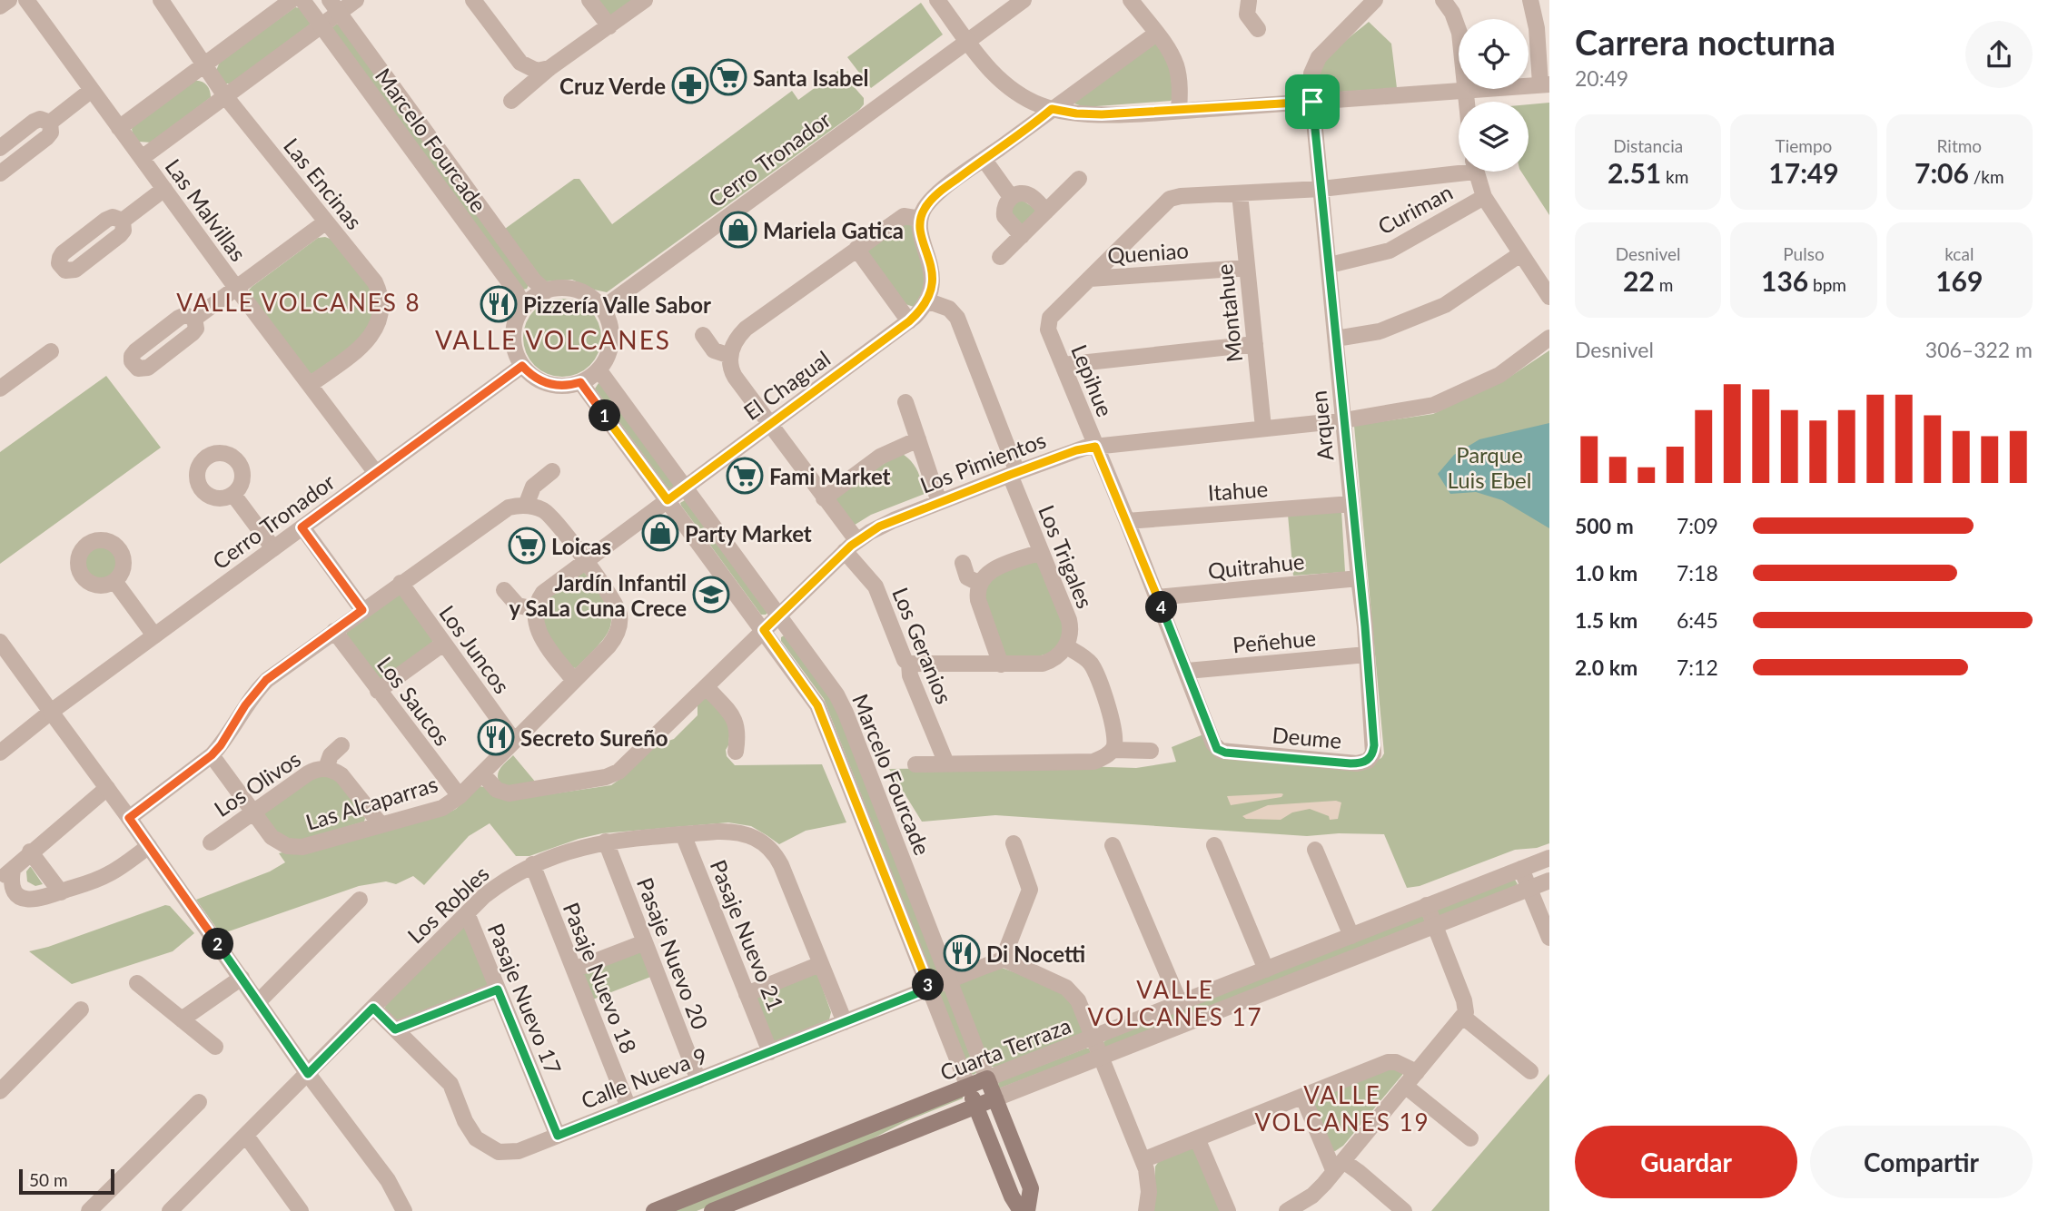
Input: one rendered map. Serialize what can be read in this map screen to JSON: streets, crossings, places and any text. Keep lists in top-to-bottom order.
{
  "streets": {
    "main road": ["Marcelo Fourcade", "Cuarta Terraza"],
    "street": [
      "Cerro Tronador",
      "Las Encinas",
      "Curiman",
      "Las Malvillas",
      "Queniao",
      "Montahue",
      "Lepihue",
      "El Chagual",
      "Arquen",
      "Los Pimientos",
      "Itahue",
      "Los Trigales",
      "Quitrahue",
      "Peñehue",
      "Los Geranios",
      "Los Juncos",
      "Los Saucos",
      "Deume",
      "Los Olivos",
      "Las Alcaparras",
      "Los Robles",
      "Pasaje Nuevo 21",
      "Pasaje Nuevo 20",
      "Pasaje Nuevo 18",
      "Pasaje Nuevo 17",
      "Calle Nueva 9"
    ]
  },
  "crossings": [
    ["Marcelo Fourcade", "Cerro Tronador"],
    ["Marcelo Fourcade", "El Chagual"],
    ["Marcelo Fourcade", "Los Pimientos"],
    ["Marcelo Fourcade", "Cuarta Terraza"],
    ["Marcelo Fourcade", "Calle Nueva 9"],
    ["Cerro Tronador", "Las Malvillas"],
    ["Las Encinas", "Las Malvillas"],
    ["Curiman", "Arquen"],
    ["Queniao", "Montahue"],
    ["Queniao", "Lepihue"],
    ["Montahue", "Lepihue"],
    ["Montahue", "Los Pimientos"],
    ["Lepihue", "Arquen"],
    ["Lepihue", "Los Pimientos"],
    ["Lepihue", "Itahue"],
    ["Lepihue", "Quitrahue"],
    ["Lepihue", "Peñehue"],
    ["Lepihue", "Deume"],
    ["El Chagual", "Los Trigales"],
    ["El Chagual", "Los Geranios"],
    ["El Chagual", "Las Alcaparras"],
    ["Arquen", "Los Pimientos"],
    ["Arquen", "Itahue"],
    ["Arquen", "Quitrahue"],
    ["Arquen", "Peñehue"],
    ["Arquen", "Deume"],
    ["Los Pimientos", "Los Trigales"],
    ["Los Pimientos", "Los Geranios"],
    ["Los Pimientos", "Las Alcaparras"],
    ["Los Juncos", "Las Alcaparras"],
    ["Los Saucos", "Las Alcaparras"],
    ["Los Olivos", "Las Alcaparras"],
    ["Los Robles", "Pasaje Nuevo 21"],
    ["Los Robles", "Pasaje Nuevo 20"],
    ["Los Robles", "Pasaje Nuevo 18"],
    ["Los Robles", "Pasaje Nuevo 17"],
    ["Los Robles", "Calle Nueva 9"],
    ["Pasaje Nuevo 21", "Calle Nueva 9"],
    ["Pasaje Nuevo 20", "Calle Nueva 9"],
    ["Pasaje Nuevo 18", "Calle Nueva 9"],
    ["Pasaje Nuevo 17", "Calle Nueva 9"]
  ],
  "districts": [
    "VALLE VOLCANES 8",
    "VALLE VOLCANES",
    "VALLE VOLCANES 17",
    "VALLE VOLCANES 19"
  ],
  "parks": ["Parque Luis Ebel"],
  "places": {
    "supermarket": ["Santa Isabel", "Fami Market", "Loicas"],
    "pharmacy": ["Cruz Verde"],
    "shop": ["Mariela Gatica", "Party Market"],
    "restaurant": ["Pizzería Valle Sabor", "Secreto Sureño", "Di Nocetti"],
    "school or university": ["Jardín Infantil y SaLa Cuna Crece"]
  },
  "scale_bar": "50 m",
  "page": {
    "heading": ["Carrera nocturna", "20:49"],
    "stats": [
      ["Distancia", "2.51 km"],
      ["Tiempo", "17:49"],
      ["Ritmo", "7:06 /km"],
      ["Desnivel", "22 m"],
      ["Pulso", "136 bpm"],
      ["kcal", "169"]
    ],
    "chart": ["Desnivel", "306–322 m"],
    "pins": [
      "1",
      "4",
      "2",
      "3"
    ],
    "list": [
      {
        "name": "500 m",
        "note": "7:09"
      },
      {
        "name": "1.0 km",
        "note": "7:18"
      },
      {
        "name": "1.5 km",
        "note": "6:45"
      },
      {
        "name": "2.0 km",
        "note": "7:12"
      }
    ],
    "buttons": ["Guardar", "Compartir"],
    "scale": "50 m"
  }
}
